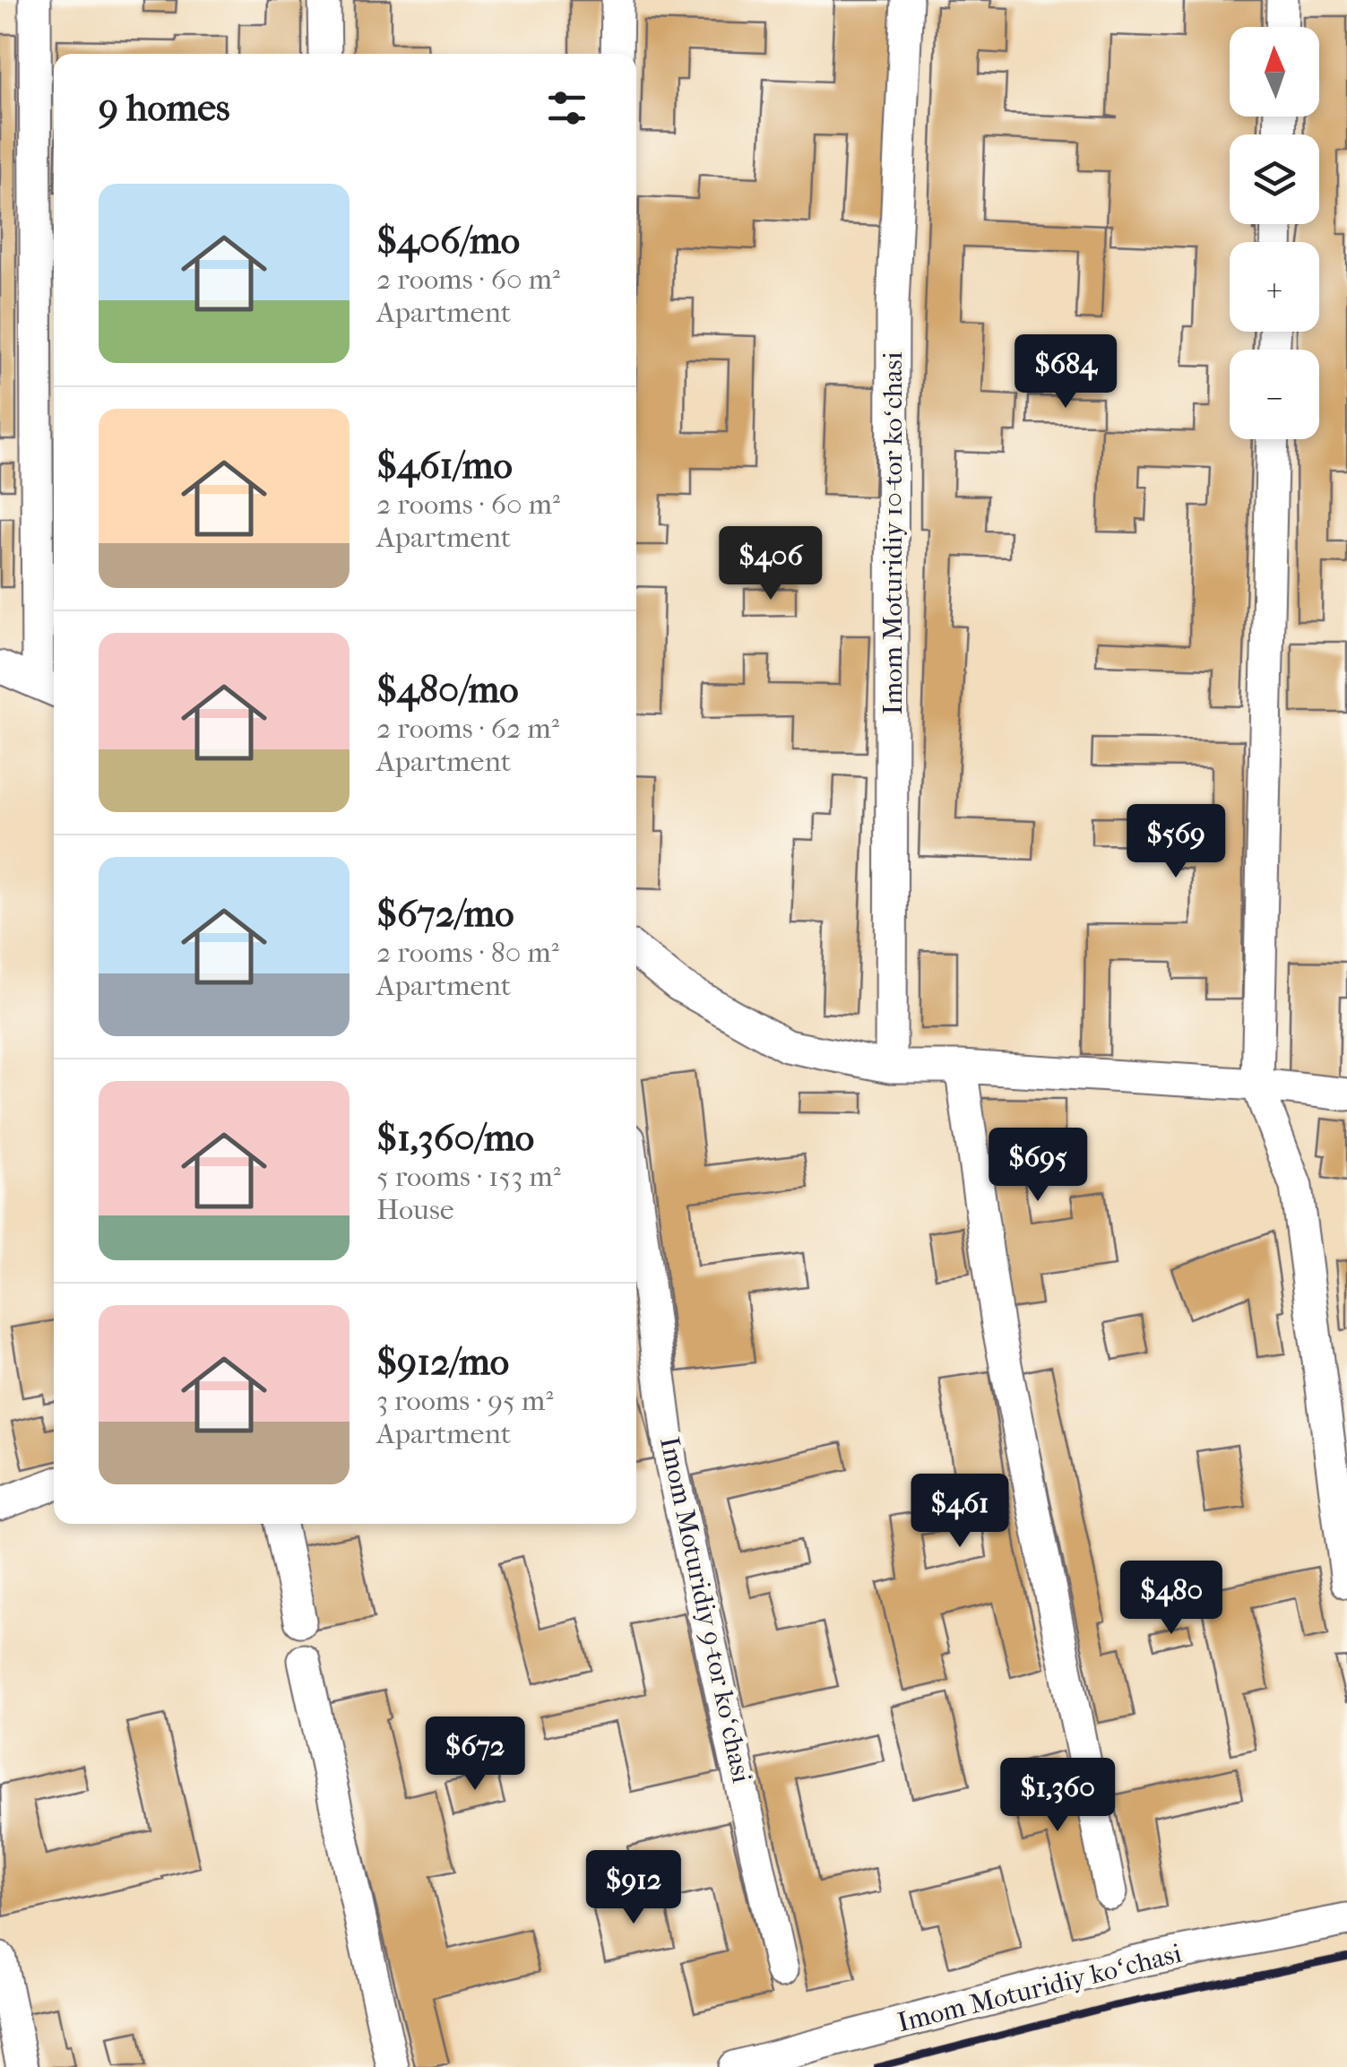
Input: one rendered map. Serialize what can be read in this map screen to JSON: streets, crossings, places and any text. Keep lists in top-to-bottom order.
{
  "streets": {
    "street": ["Imom Moturidiy 10-tor koʻchasi", "Imom Moturidiy 9-tor koʻchasi", "Imom Moturidiy koʻchasi"]
  },
  "north": "top",
  "page": {
    "map_buttons": ["+", "−"],
    "heading": "9 homes",
    "list": [
      {
        "name": "$406/mo",
        "note": "2 rooms · 60 m² · Apartment"
      },
      {
        "name": "$461/mo",
        "note": "2 rooms · 60 m² · Apartment"
      },
      {
        "name": "$480/mo",
        "note": "2 rooms · 62 m² · Apartment"
      },
      {
        "name": "$672/mo",
        "note": "2 rooms · 80 m² · Apartment"
      },
      {
        "name": "$1,360/mo",
        "note": "5 rooms · 153 m² · House"
      },
      {
        "name": "$912/mo",
        "note": "3 rooms · 95 m² · Apartment"
      }
    ],
    "price": [
      "$684",
      "$406",
      "$569",
      "$695",
      "$461",
      "$480",
      "$672",
      "$1,360",
      "$912"
    ]
  }
}
